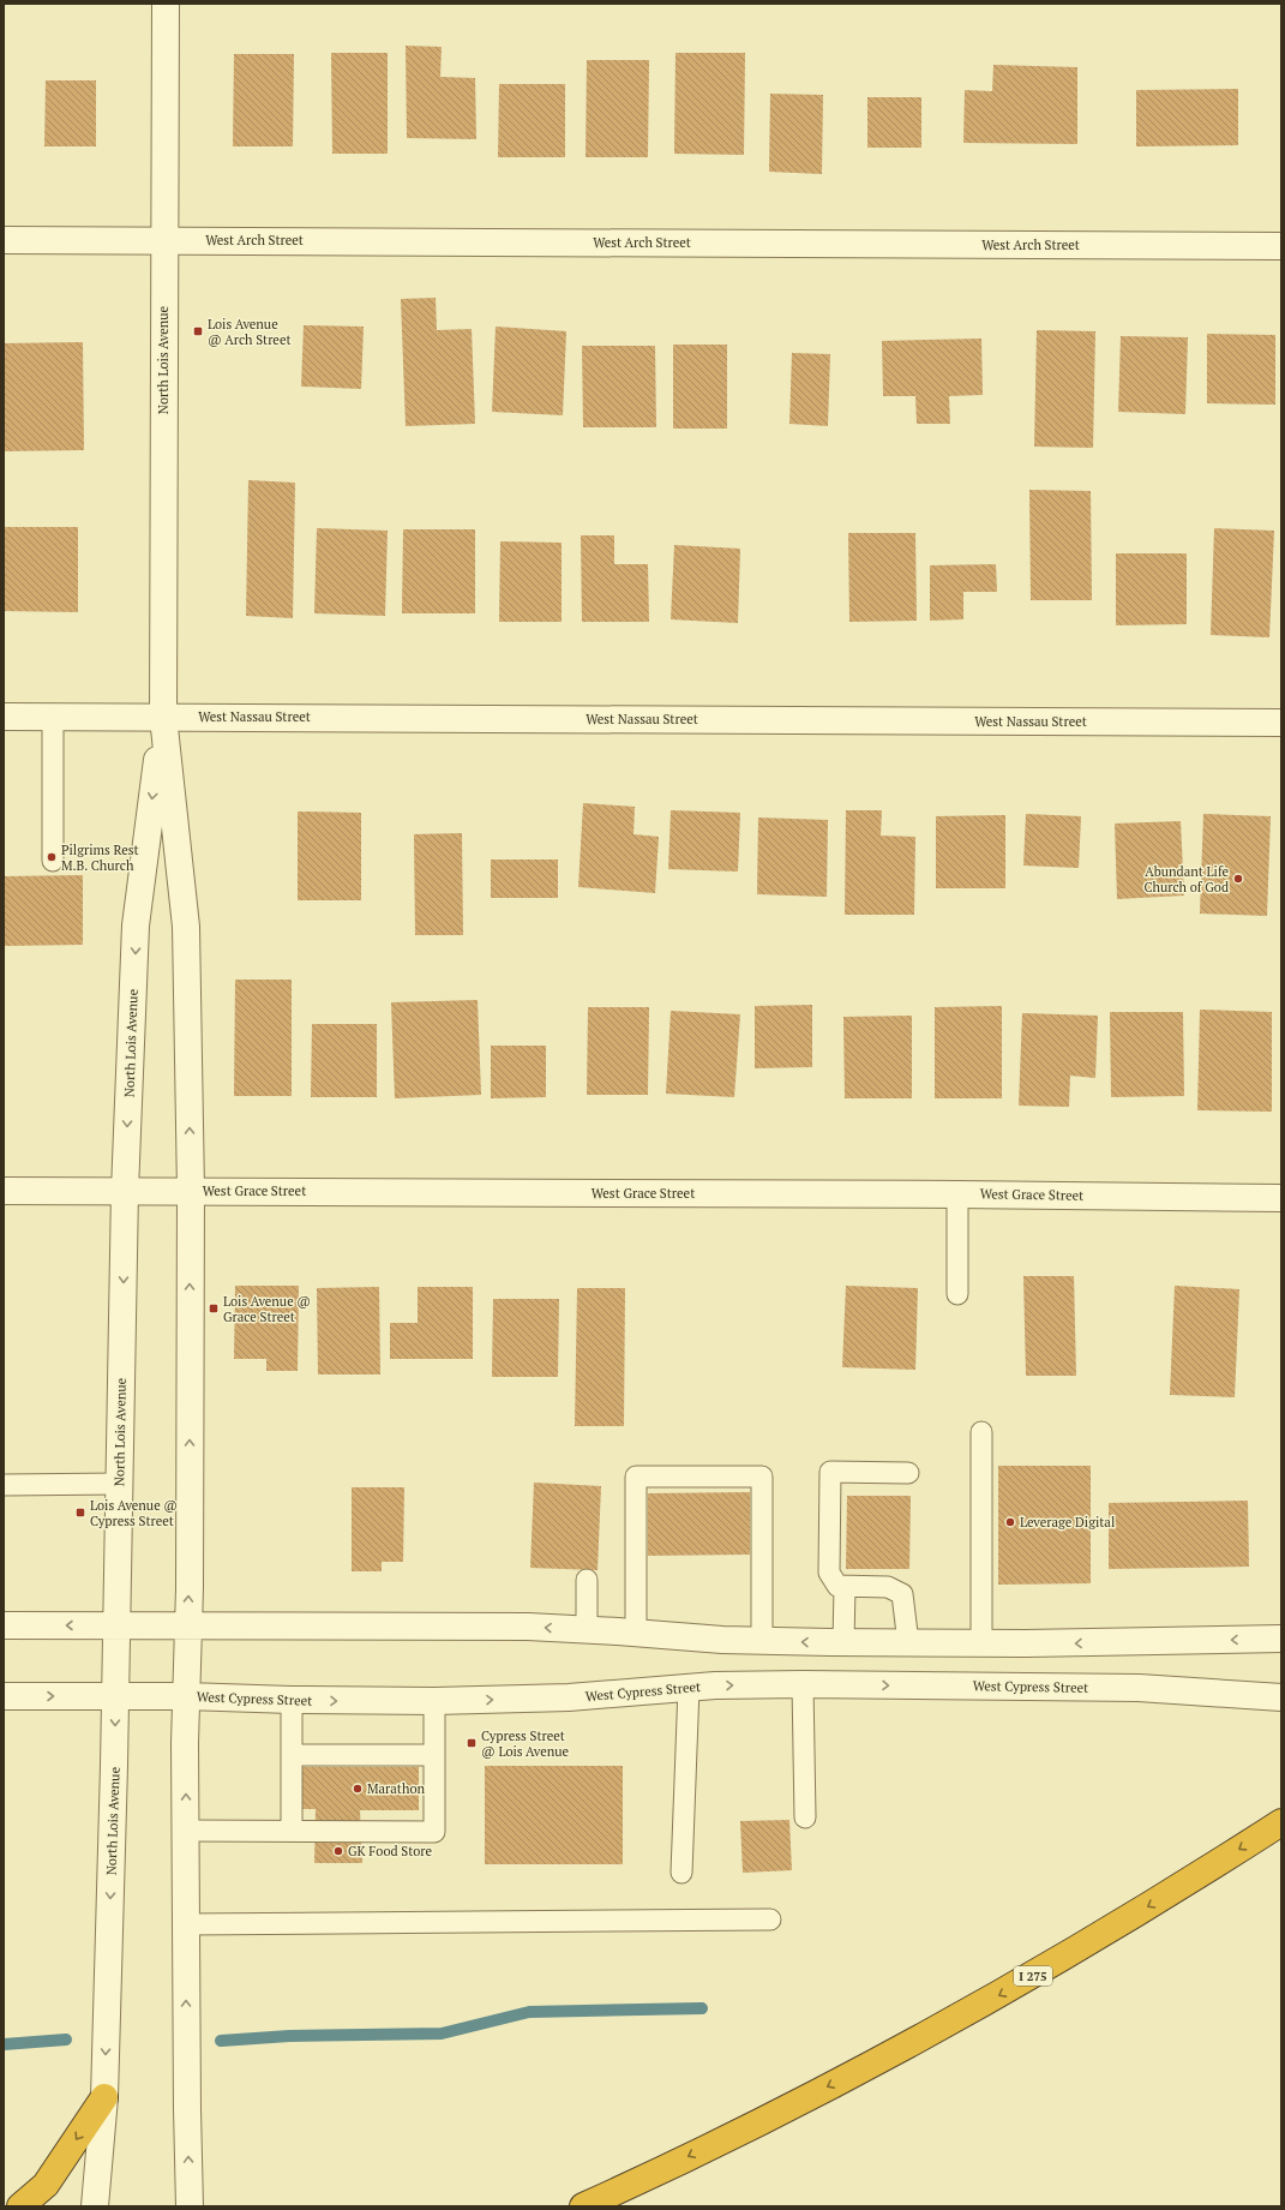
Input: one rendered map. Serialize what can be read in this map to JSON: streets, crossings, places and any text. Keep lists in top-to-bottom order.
{
  "streets": {
    "highway": ["I 275"],
    "street": [
      "West Arch Street",
      "North Lois Avenue",
      "West Nassau Street",
      "West Grace Street",
      "West Cypress Street"
    ]
  },
  "crossings": [
    ["West Arch Street", "North Lois Avenue"],
    ["North Lois Avenue", "West Nassau Street"],
    ["North Lois Avenue", "West Grace Street"],
    ["North Lois Avenue", "West Cypress Street"]
  ],
  "places": {
    "transit": [
      "Lois Avenue @ Arch Street",
      "Lois Avenue @ Grace Street",
      "Lois Avenue @ Cypress Street",
      "Cypress Street @ Lois Avenue"
    ],
    "other": [
      "Pilgrims Rest M.B. Church",
      "Abundant Life Church of God",
      "Leverage Digital",
      "Marathon",
      "GK Food Store"
    ]
  }
}
